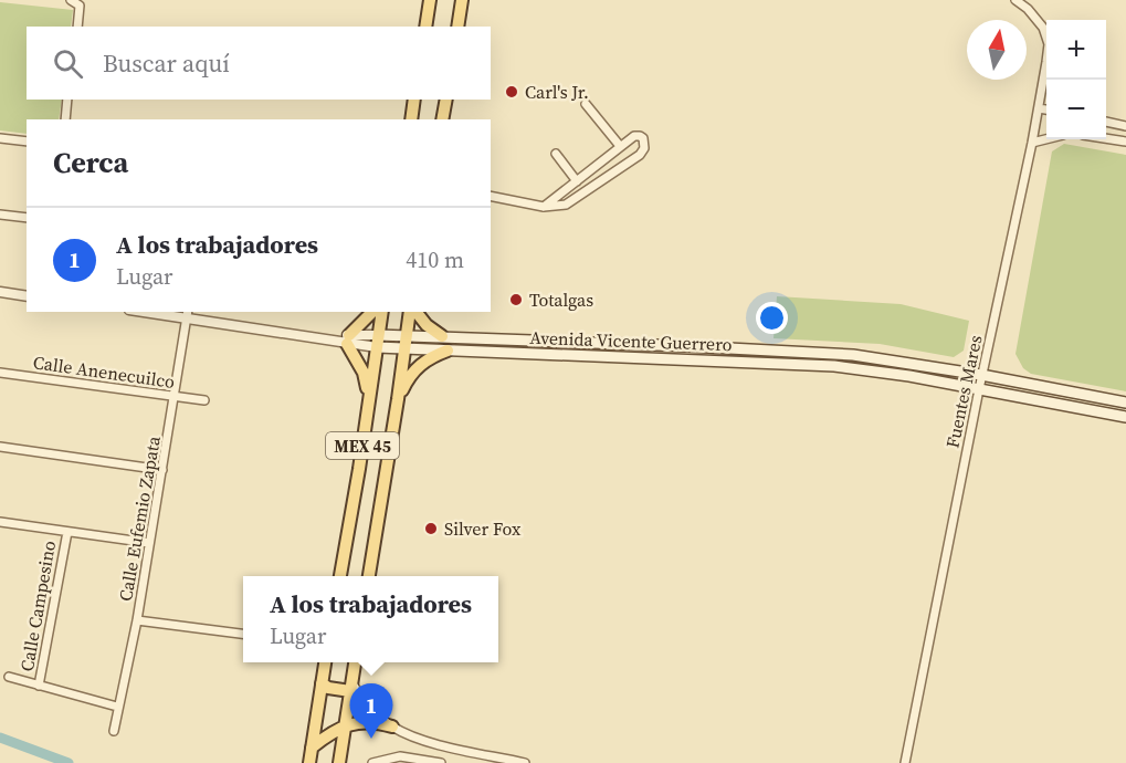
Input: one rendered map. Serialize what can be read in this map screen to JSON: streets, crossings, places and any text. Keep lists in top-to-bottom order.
{
  "streets": {
    "main road": ["Avenida Vicente Guerrero", "MEX 45"],
    "street": [
      "Calle Anenecuilco",
      "Fuentes Mares",
      "Calle Eufemio Zapata",
      "Calle Campesino"
    ]
  },
  "crossings": [
    ["Avenida Vicente Guerrero", "Fuentes Mares"],
    ["Avenida Vicente Guerrero", "MEX 45"],
    ["Avenida Vicente Guerrero", "Calle Eufemio Zapata"],
    ["Calle Anenecuilco", "Calle Eufemio Zapata"]
  ],
  "places": ["Carl's Jr.", "Totalgas", "Silver Fox"],
  "north": "top",
  "page": {
    "map_buttons": ["+", "−"],
    "search": "Buscar aquí",
    "heading": "Cerca",
    "list": [
      {
        "mark": "1",
        "name": "A los trabajadores",
        "note": "Lugar",
        "value": "410 m"
      }
    ],
    "popup": ["A los trabajadores", "Lugar"],
    "pins": "1"
  }
}
